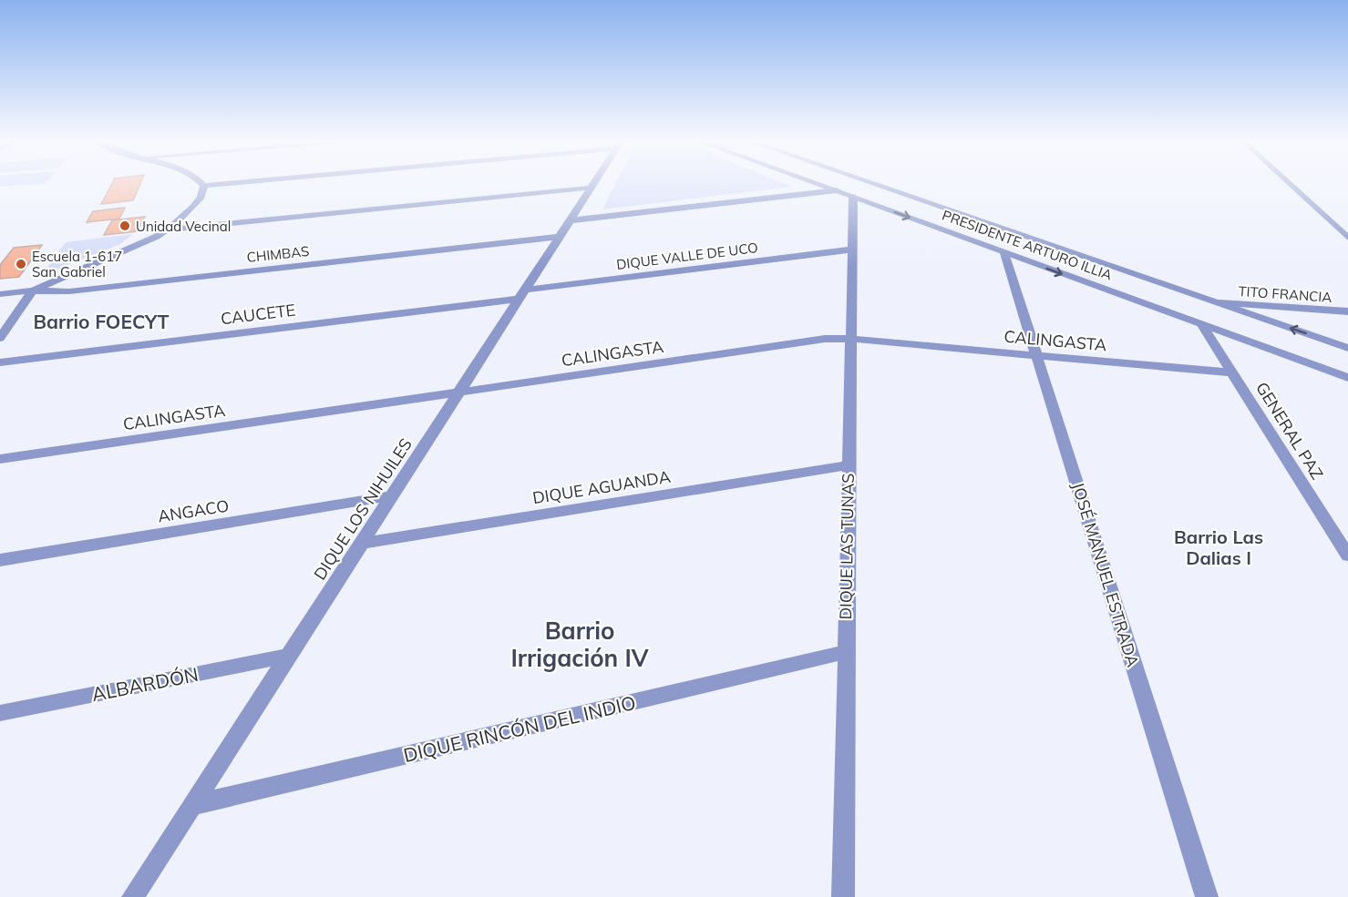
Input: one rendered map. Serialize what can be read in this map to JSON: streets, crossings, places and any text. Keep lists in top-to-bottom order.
{
  "streets": {
    "street": [
      "PRESIDENTE ARTURO ILLIA",
      "CHIMBAS",
      "DIQUE VALLE DE UCO",
      "TITO FRANCIA",
      "CAUCETE",
      "CALINGASTA",
      "GENERAL PAZ",
      "DIQUE AGUANDA",
      "DIQUE LOS NIHUILES",
      "ANGACO",
      "DIQUE LAS TUNAS",
      "JOSÉ MANUEL ESTRADA",
      "ALBARDÓN",
      "DIQUE RINCÓN DEL INDIO"
    ]
  },
  "crossings": [
    ["PRESIDENTE ARTURO ILLIA", "TITO FRANCIA"],
    ["PRESIDENTE ARTURO ILLIA", "GENERAL PAZ"],
    ["PRESIDENTE ARTURO ILLIA", "DIQUE LAS TUNAS"],
    ["PRESIDENTE ARTURO ILLIA", "JOSÉ MANUEL ESTRADA"],
    ["CHIMBAS", "DIQUE LOS NIHUILES"],
    ["DIQUE VALLE DE UCO", "CAUCETE"],
    ["DIQUE VALLE DE UCO", "DIQUE LOS NIHUILES"],
    ["DIQUE VALLE DE UCO", "DIQUE LAS TUNAS"],
    ["CAUCETE", "DIQUE LOS NIHUILES"],
    ["CALINGASTA", "GENERAL PAZ"],
    ["CALINGASTA", "DIQUE LOS NIHUILES"],
    ["CALINGASTA", "DIQUE LAS TUNAS"],
    ["CALINGASTA", "JOSÉ MANUEL ESTRADA"],
    ["DIQUE AGUANDA", "DIQUE LOS NIHUILES"],
    ["DIQUE AGUANDA", "DIQUE LAS TUNAS"],
    ["DIQUE LOS NIHUILES", "ANGACO"],
    ["DIQUE LOS NIHUILES", "ALBARDÓN"],
    ["DIQUE LOS NIHUILES", "DIQUE RINCÓN DEL INDIO"],
    ["DIQUE LAS TUNAS", "DIQUE RINCÓN DEL INDIO"]
  ],
  "districts": ["Barrio FOECYT", "Barrio Las Dalias I", "Barrio Irrigación IV"],
  "places": ["Unidad Vecinal", "Escuela 1-617 San Gabriel"]
}
